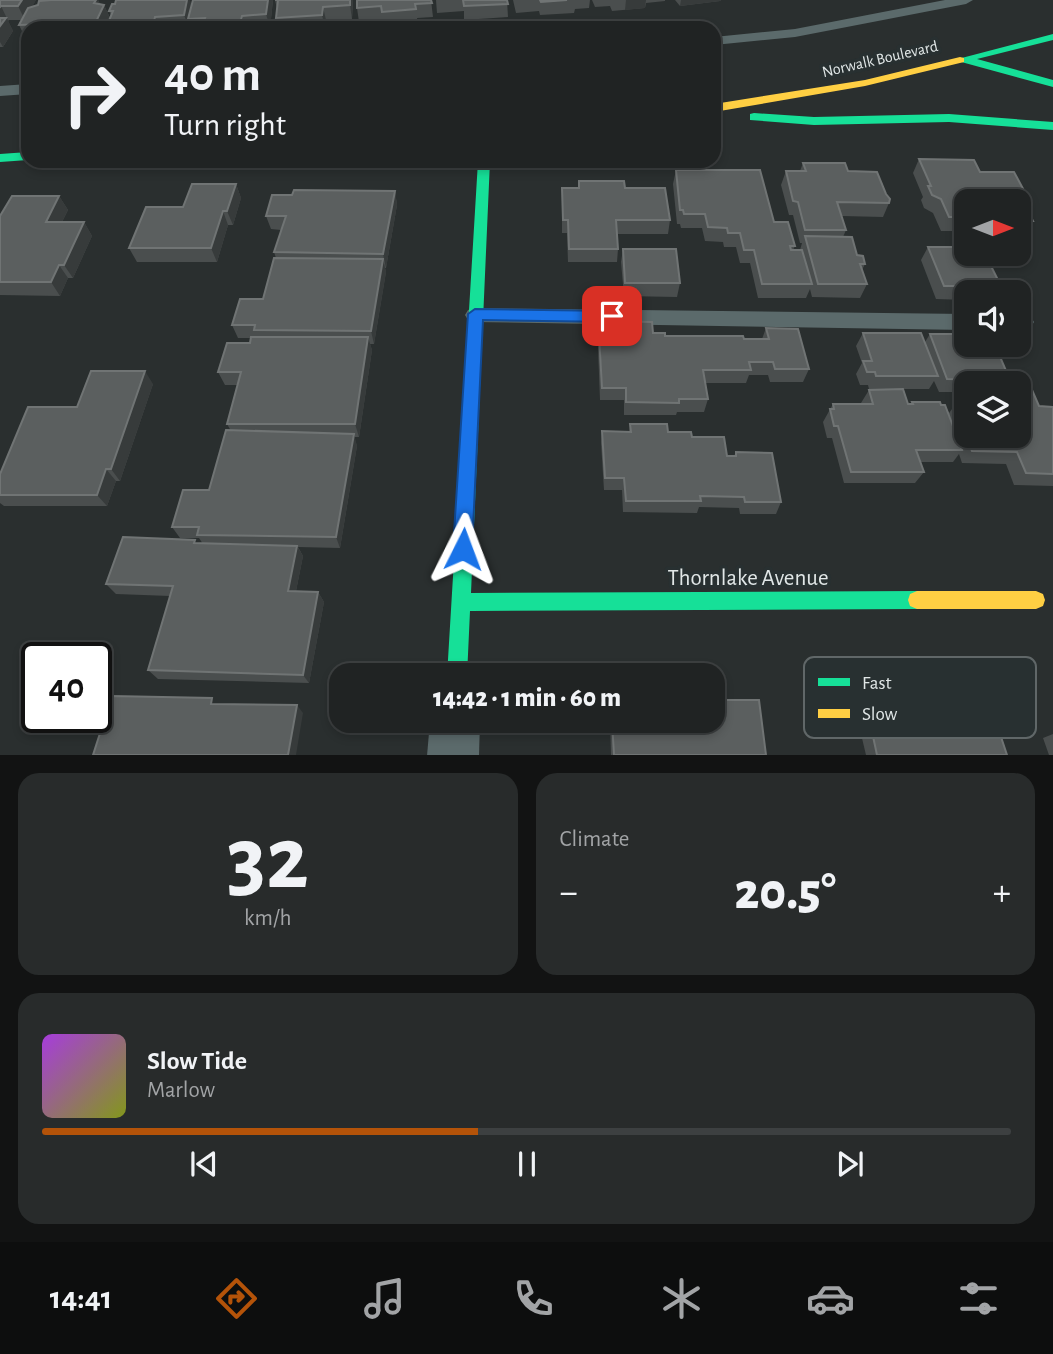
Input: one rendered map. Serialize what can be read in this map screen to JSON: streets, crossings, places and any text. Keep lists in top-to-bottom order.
{
  "streets": {
    "street": ["Norwalk Boulevard", "Thornlake Avenue"]
  },
  "legend": ["Fast", "Slow"],
  "north": "right",
  "page": {
    "turn": ["40 m", "Turn right"],
    "limit": "40",
    "trip": "14:42 · 1 min · 60 m",
    "tile": [
      ["32", "km/h"],
      "Climate"
    ],
    "heat": ["−", "20.5°", "+"],
    "song": ["Slow Tide", "Marlow"],
    "tabs": "14:41"
  }
}
